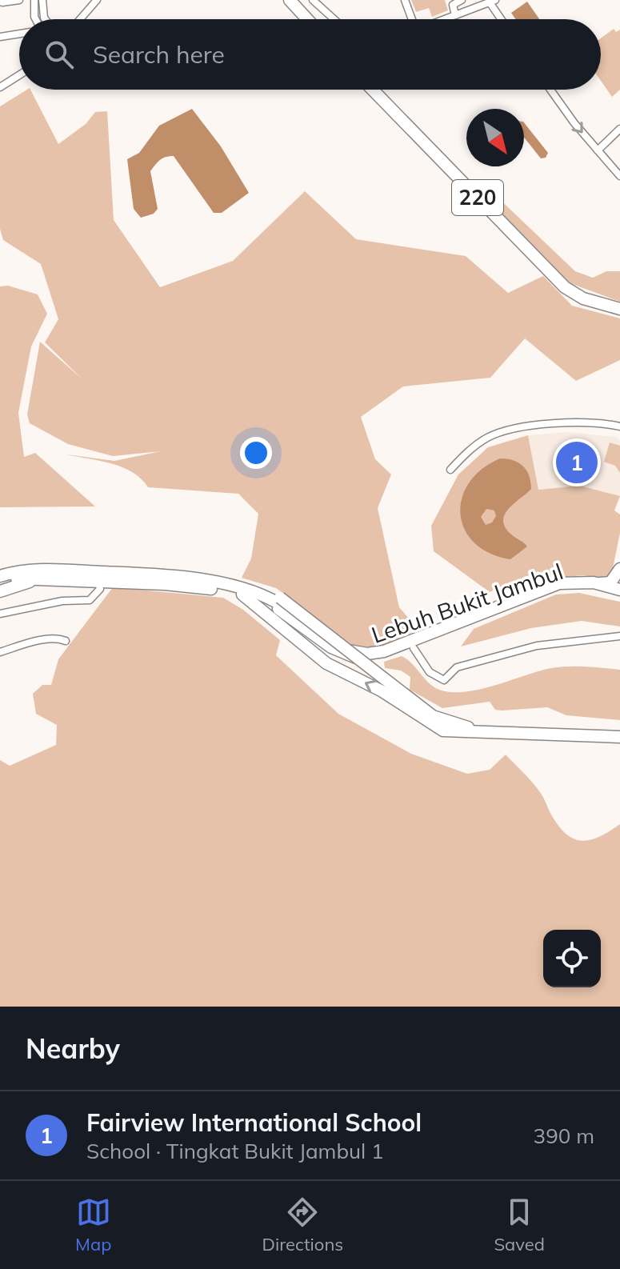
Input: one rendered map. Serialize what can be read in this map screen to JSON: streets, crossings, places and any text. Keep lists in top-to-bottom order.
{
  "streets": {
    "main road": ["220", "Lebuh Bukit Jambul"]
  },
  "north": "bottom right",
  "page": {
    "search": "Search here",
    "pins": "1",
    "heading": "Nearby",
    "list": [
      {
        "mark": "1",
        "name": "Fairview International School",
        "note": "School · Tingkat Bukit Jambul 1",
        "value": "390 m"
      }
    ],
    "nav": ["Map", "Directions", "Saved"]
  }
}
